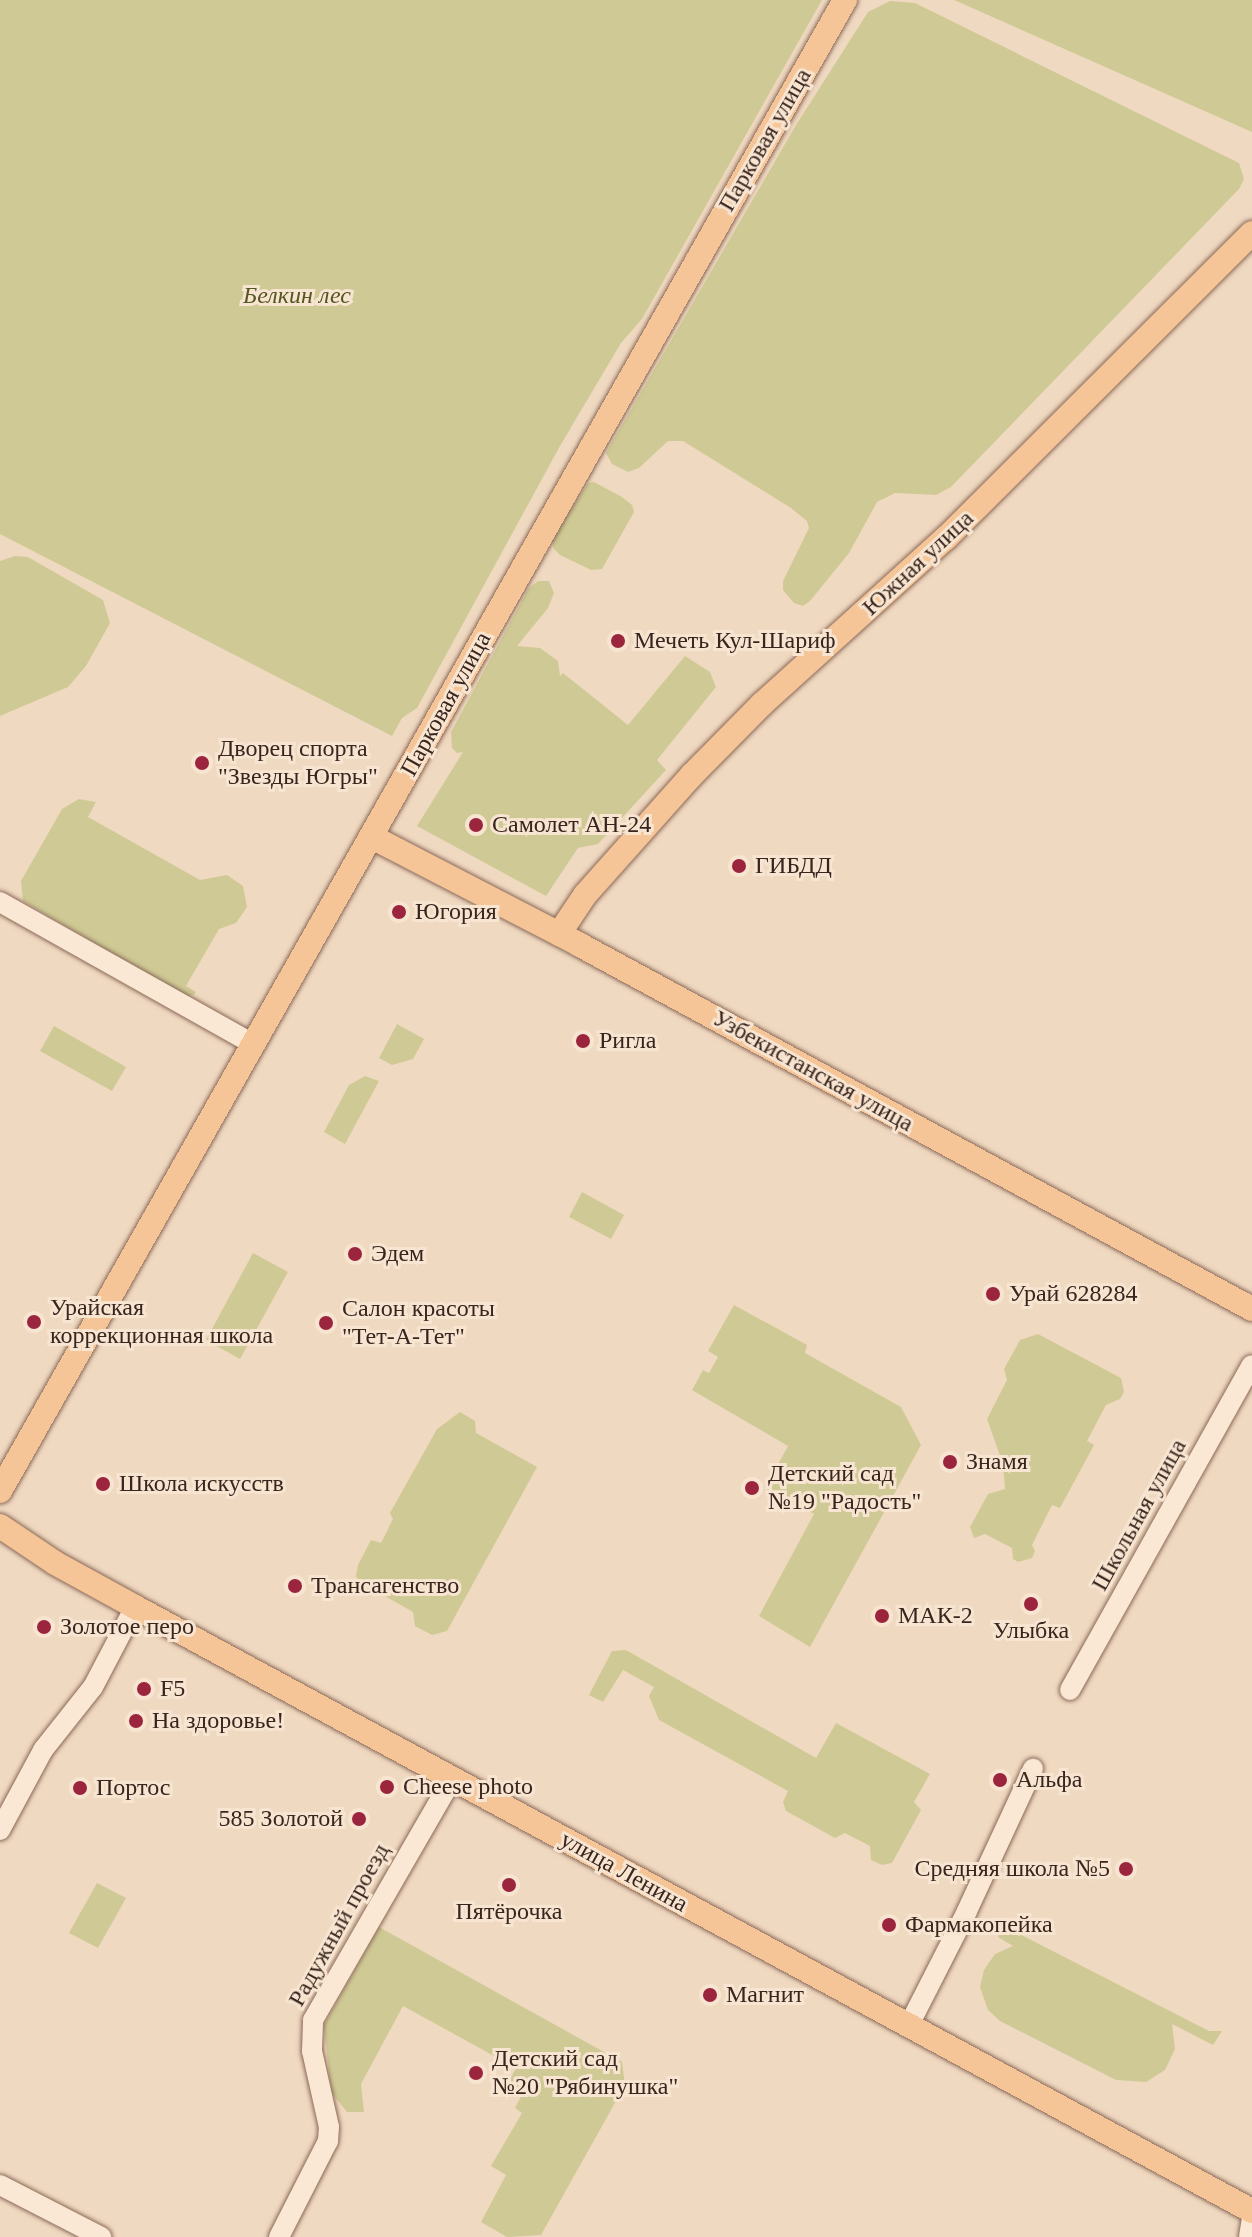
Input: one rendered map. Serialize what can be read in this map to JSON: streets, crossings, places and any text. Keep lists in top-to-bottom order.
{
  "streets": {
    "main road": [
      "Парковая улица",
      "Южная улица",
      "Узбекистанская улица",
      "улица Ленина"
    ],
    "street": ["Школьная улица", "Радужный проезд"]
  },
  "crossings": [
    ["Парковая улица", "Узбекистанская улица"],
    ["Южная улица", "Узбекистанская улица"],
    ["улица Ленина", "Радужный проезд"]
  ],
  "parks": ["Белкин лес"],
  "places": [
    "Мечеть Кул-Шариф",
    "Дворец спорта \"Звезды Югры\"",
    "Самолет АН-24",
    "ГИБДД",
    "Югория",
    "Ригла",
    "Эдем",
    "Урай 628284",
    "Урайская коррекционная школа",
    "Салон красоты \"Тет-А-Тет\"",
    "Знамя",
    "Школа искусств",
    "Детский сад №19 \"Радость\"",
    "Трансагенство",
    "Улыбка",
    "МАК-2",
    "Золотое перо",
    "F5",
    "На здоровье!",
    "Альфа",
    "Cheese photo",
    "Портос",
    "585 Золотой",
    "Средняя школа №5",
    "Пятёрочка",
    "Фармакопейка",
    "Магнит",
    "Детский сад №20 \"Рябинушка\""
  ]
}
